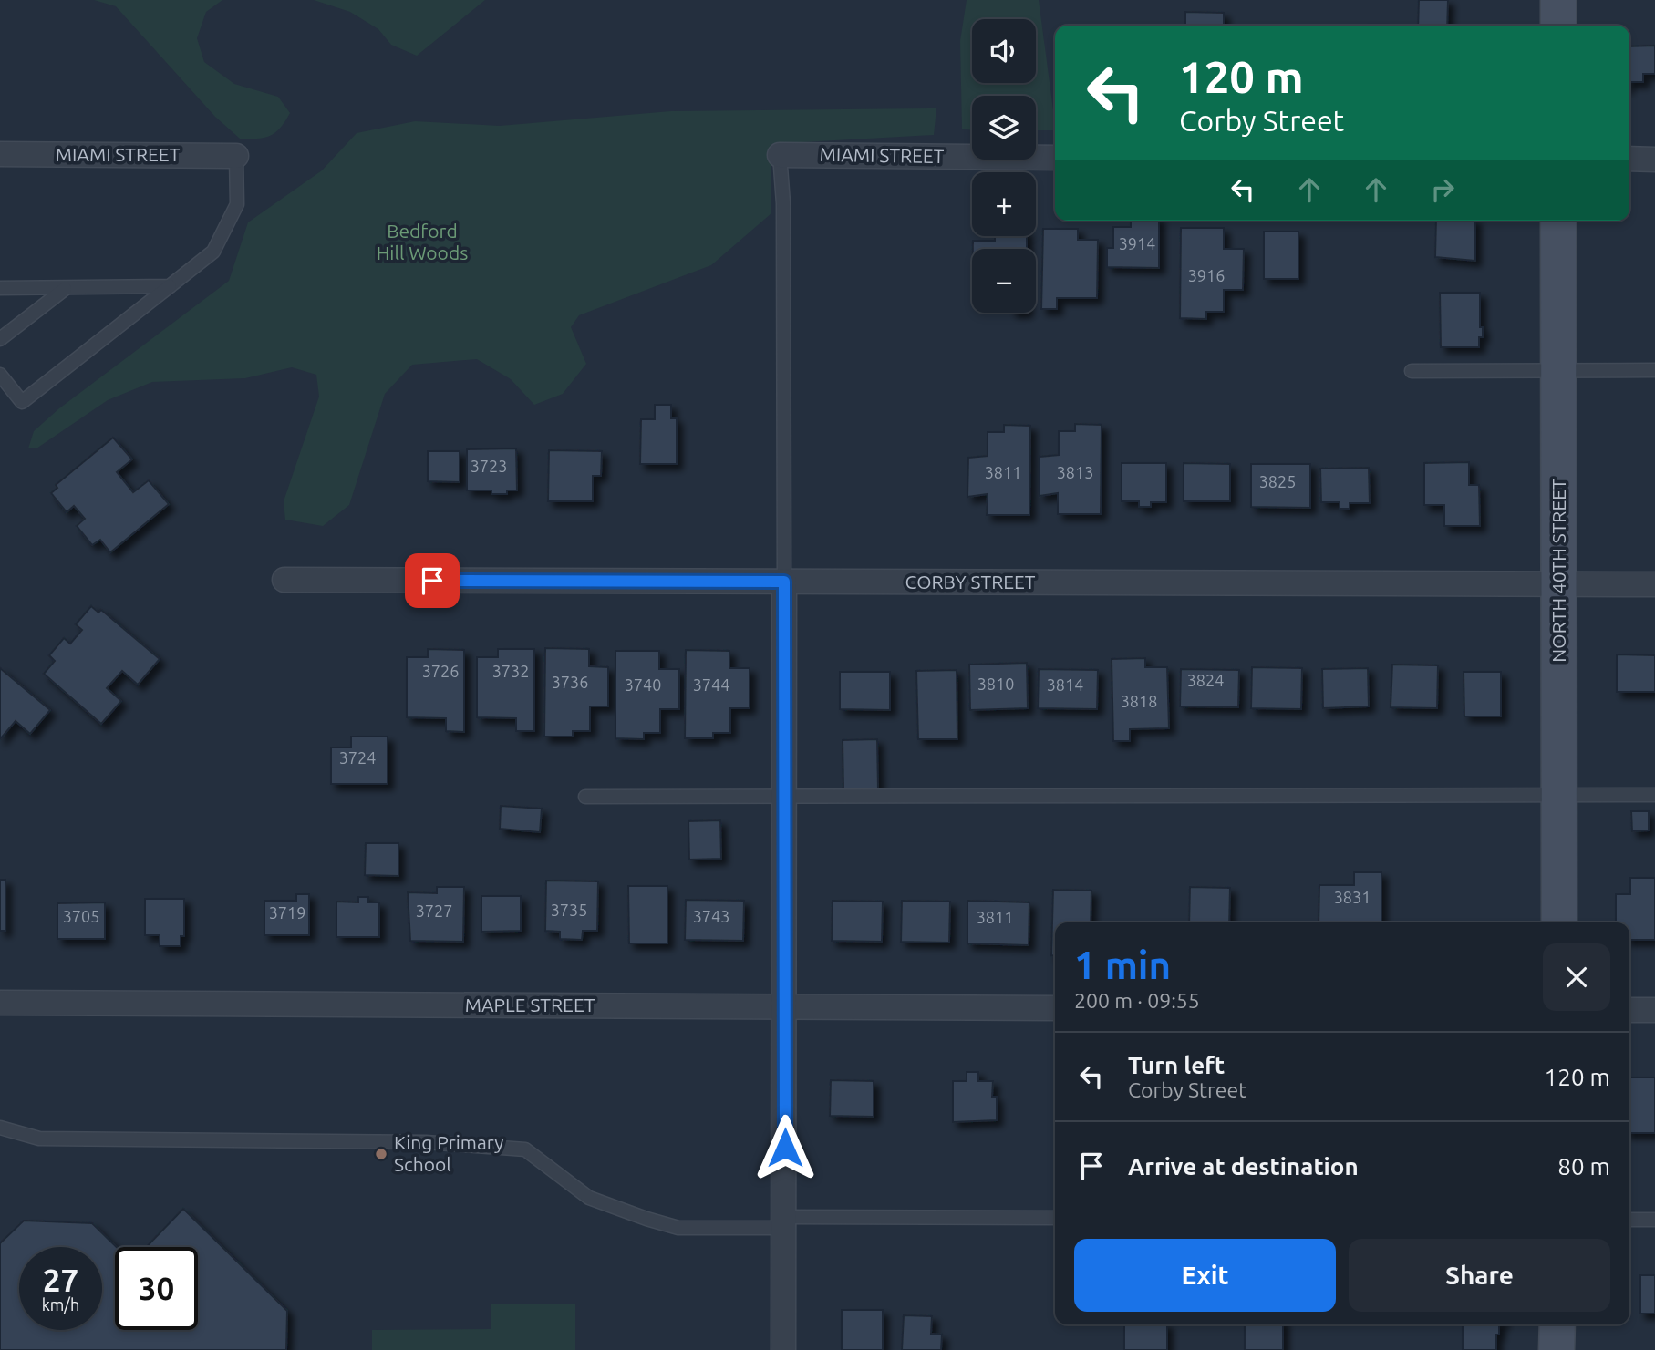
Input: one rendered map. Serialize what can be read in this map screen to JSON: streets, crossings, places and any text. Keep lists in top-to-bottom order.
{
  "streets": {
    "street": [
      "MIAMI STREET",
      "NORTH 40TH STREET",
      "CORBY STREET",
      "MAPLE STREET"
    ]
  },
  "crossings": [
    ["NORTH 40TH STREET", "CORBY STREET"]
  ],
  "parks": ["Bedford Hill Woods"],
  "places": ["King Primary School"],
  "house_numbers": [
    "3914",
    "3916",
    "3723",
    "3811",
    "3813",
    "3825",
    "3726",
    "3732",
    "3824",
    "3736",
    "3810",
    "3740",
    "3744",
    "3814",
    "3818",
    "3724",
    "3831",
    "3735",
    "3727",
    "3719",
    "3705",
    "3743",
    "3811"
  ],
  "page": {
    "map_buttons": ["+", "−"],
    "turn": ["120 m", "Corby Street"],
    "heading": ["1 min", "200 m · 09:55"],
    "list": [
      {
        "name": "Turn left",
        "note": "Corby Street",
        "value": "120 m"
      },
      {
        "name": "Arrive at destination",
        "value": "80 m"
      }
    ],
    "buttons": ["Exit", "Share"],
    "speed": "27 km/h",
    "limit": "30"
  }
}
